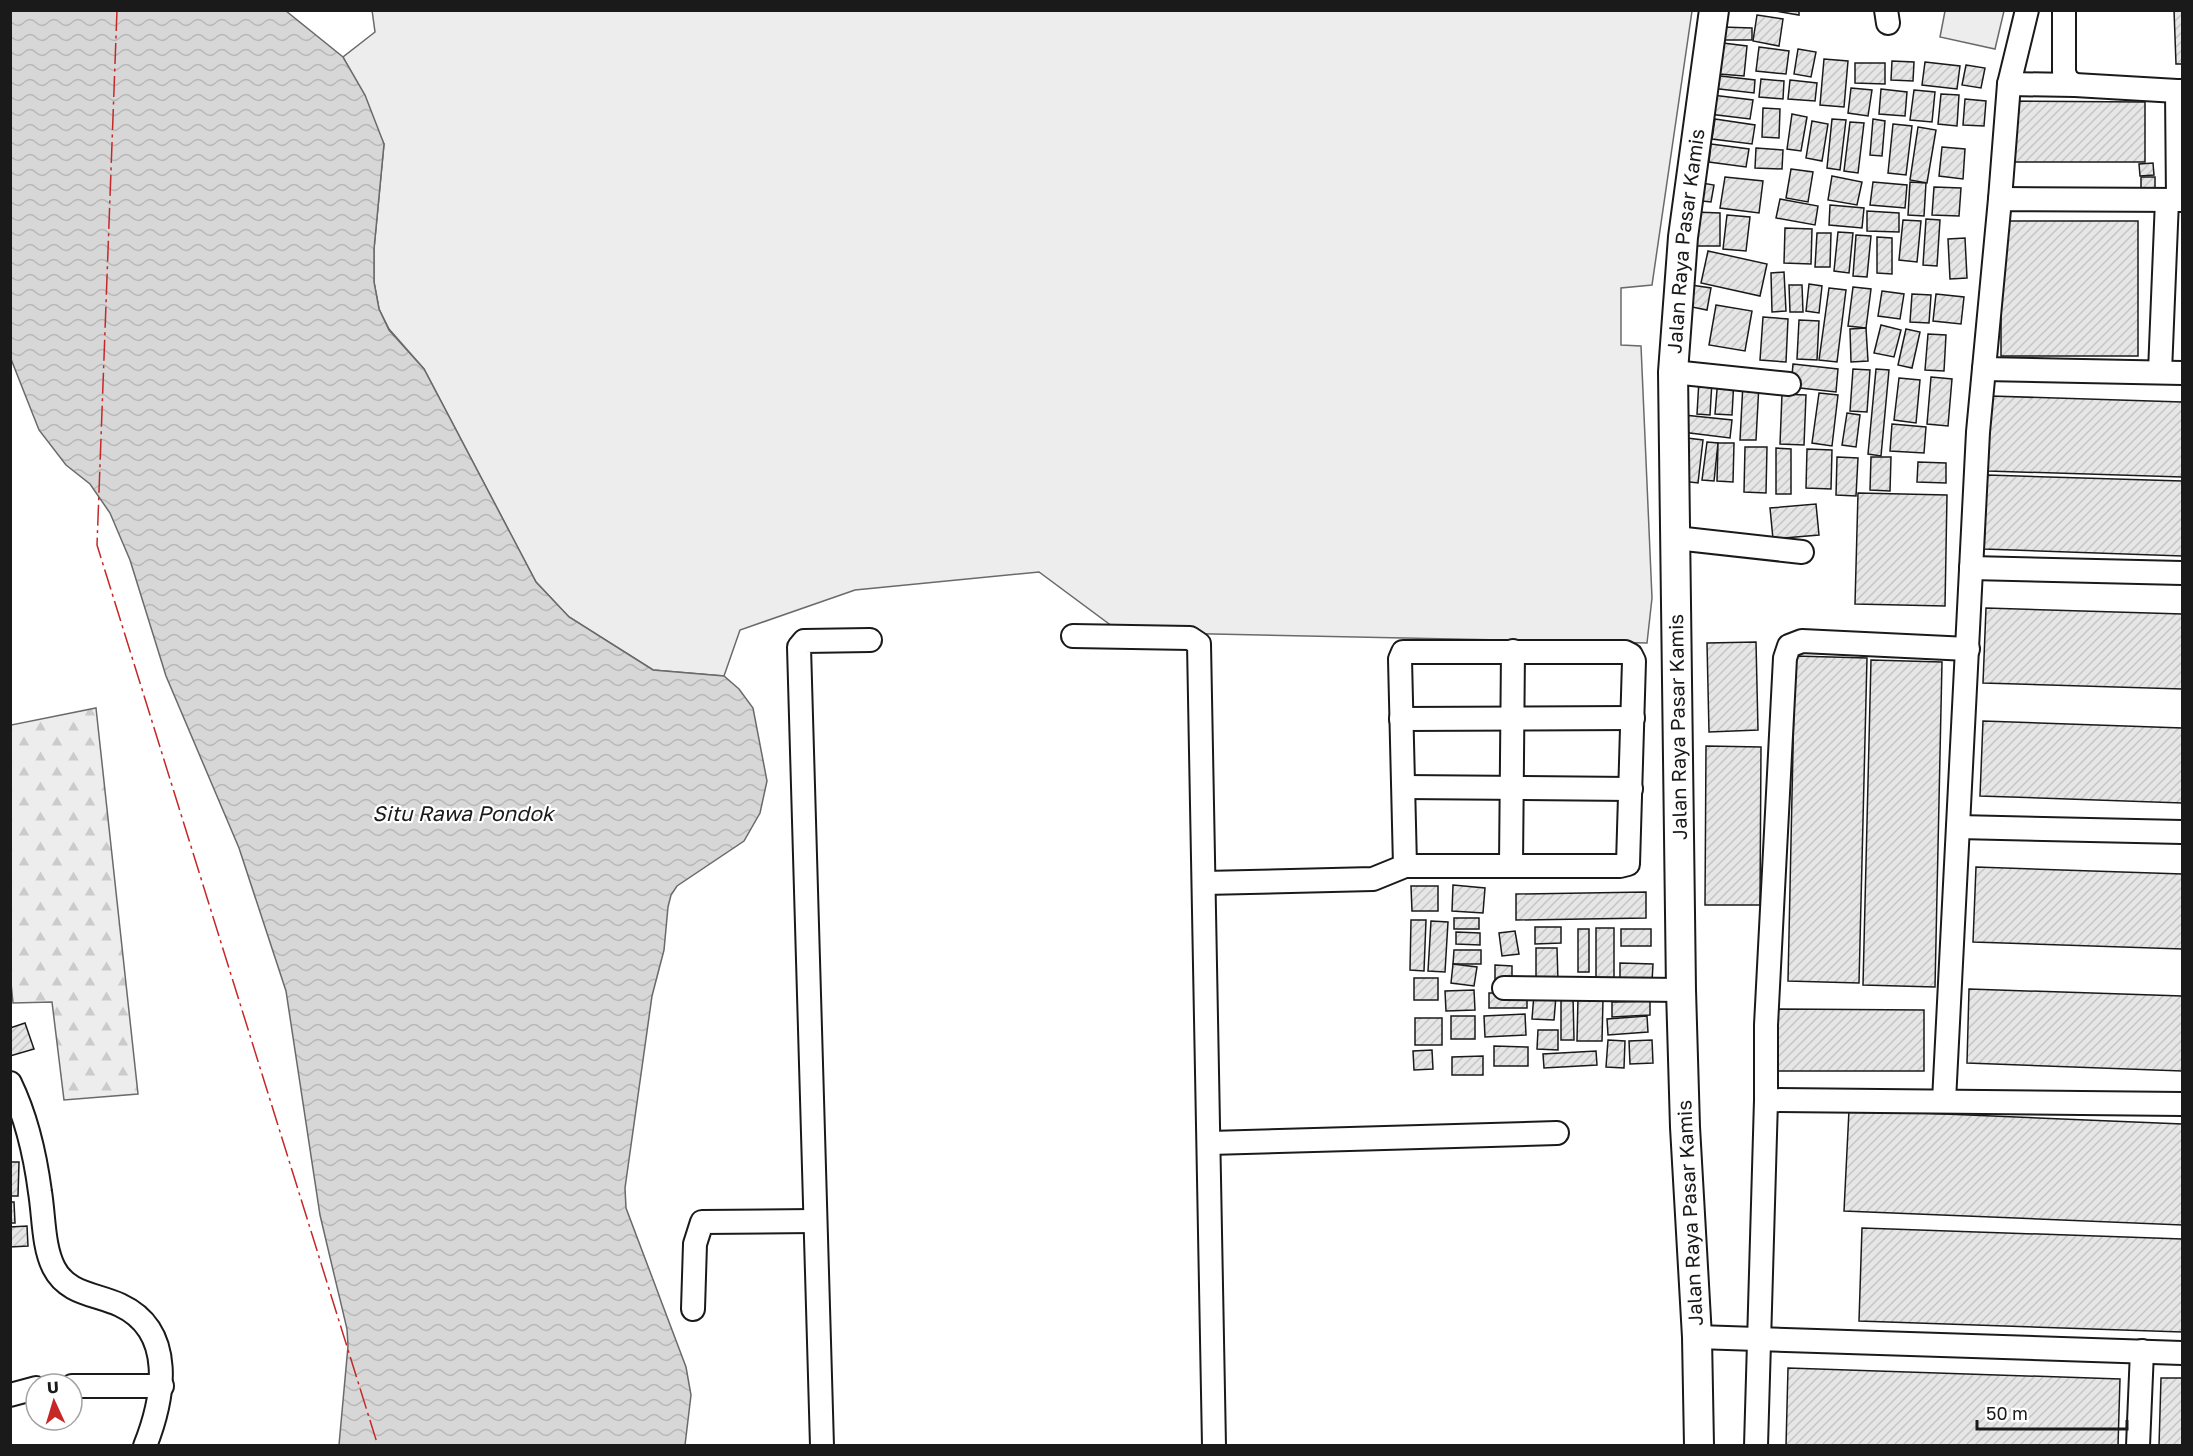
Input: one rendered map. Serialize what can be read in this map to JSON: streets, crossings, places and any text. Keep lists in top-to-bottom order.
{
  "streets": {
    "main road": ["Jalan Raya Pasar Kamis"]
  },
  "water": ["Situ Rawa Pondok"],
  "scale_bar": "50 m",
  "north": "top"
}
